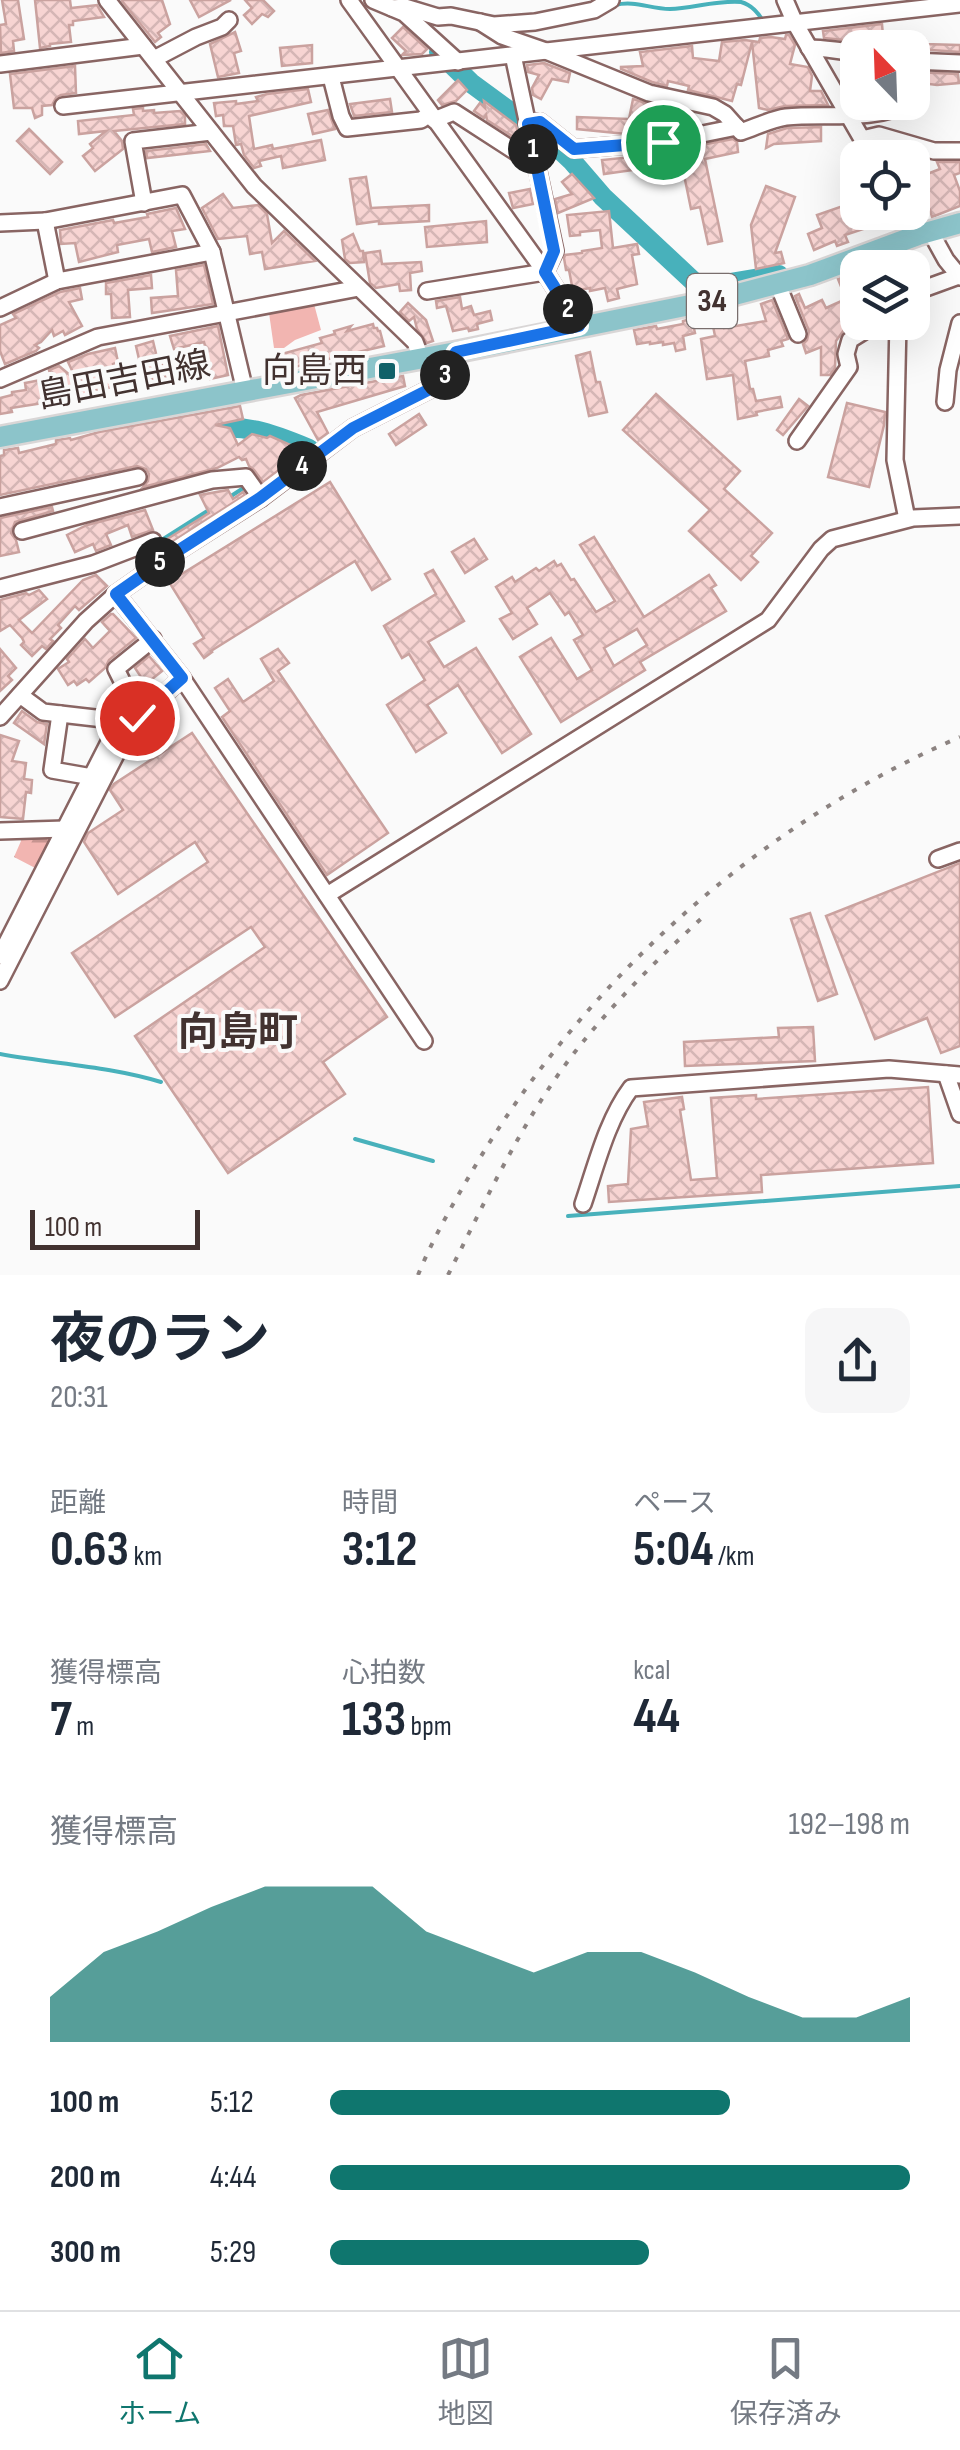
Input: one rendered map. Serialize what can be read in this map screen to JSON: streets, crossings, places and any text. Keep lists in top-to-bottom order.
{
  "streets": {
    "main road": ["34", "島田吉田線"]
  },
  "districts": ["向島町"],
  "places": {
    "transit": ["向島西"]
  },
  "scale_bar": "100 m",
  "north": "top left",
  "page": {
    "pins": [
      "1",
      "2",
      "3",
      "4",
      "5"
    ],
    "scale": "100 m",
    "heading": ["夜のラン", "20:31"],
    "stats": [
      ["距離", "0.63 km"],
      ["時間", "3:12"],
      ["ペース", "5:04 /km"],
      ["獲得標高", "7 m"],
      ["心拍数", "133 bpm"],
      ["kcal", "44"]
    ],
    "chart": ["獲得標高", "192–198 m"],
    "list": [
      {
        "name": "100 m",
        "note": "5:12"
      },
      {
        "name": "200 m",
        "note": "4:44"
      },
      {
        "name": "300 m",
        "note": "5:29"
      }
    ],
    "tabs": ["ホーム", "地図", "保存済み"]
  }
}
